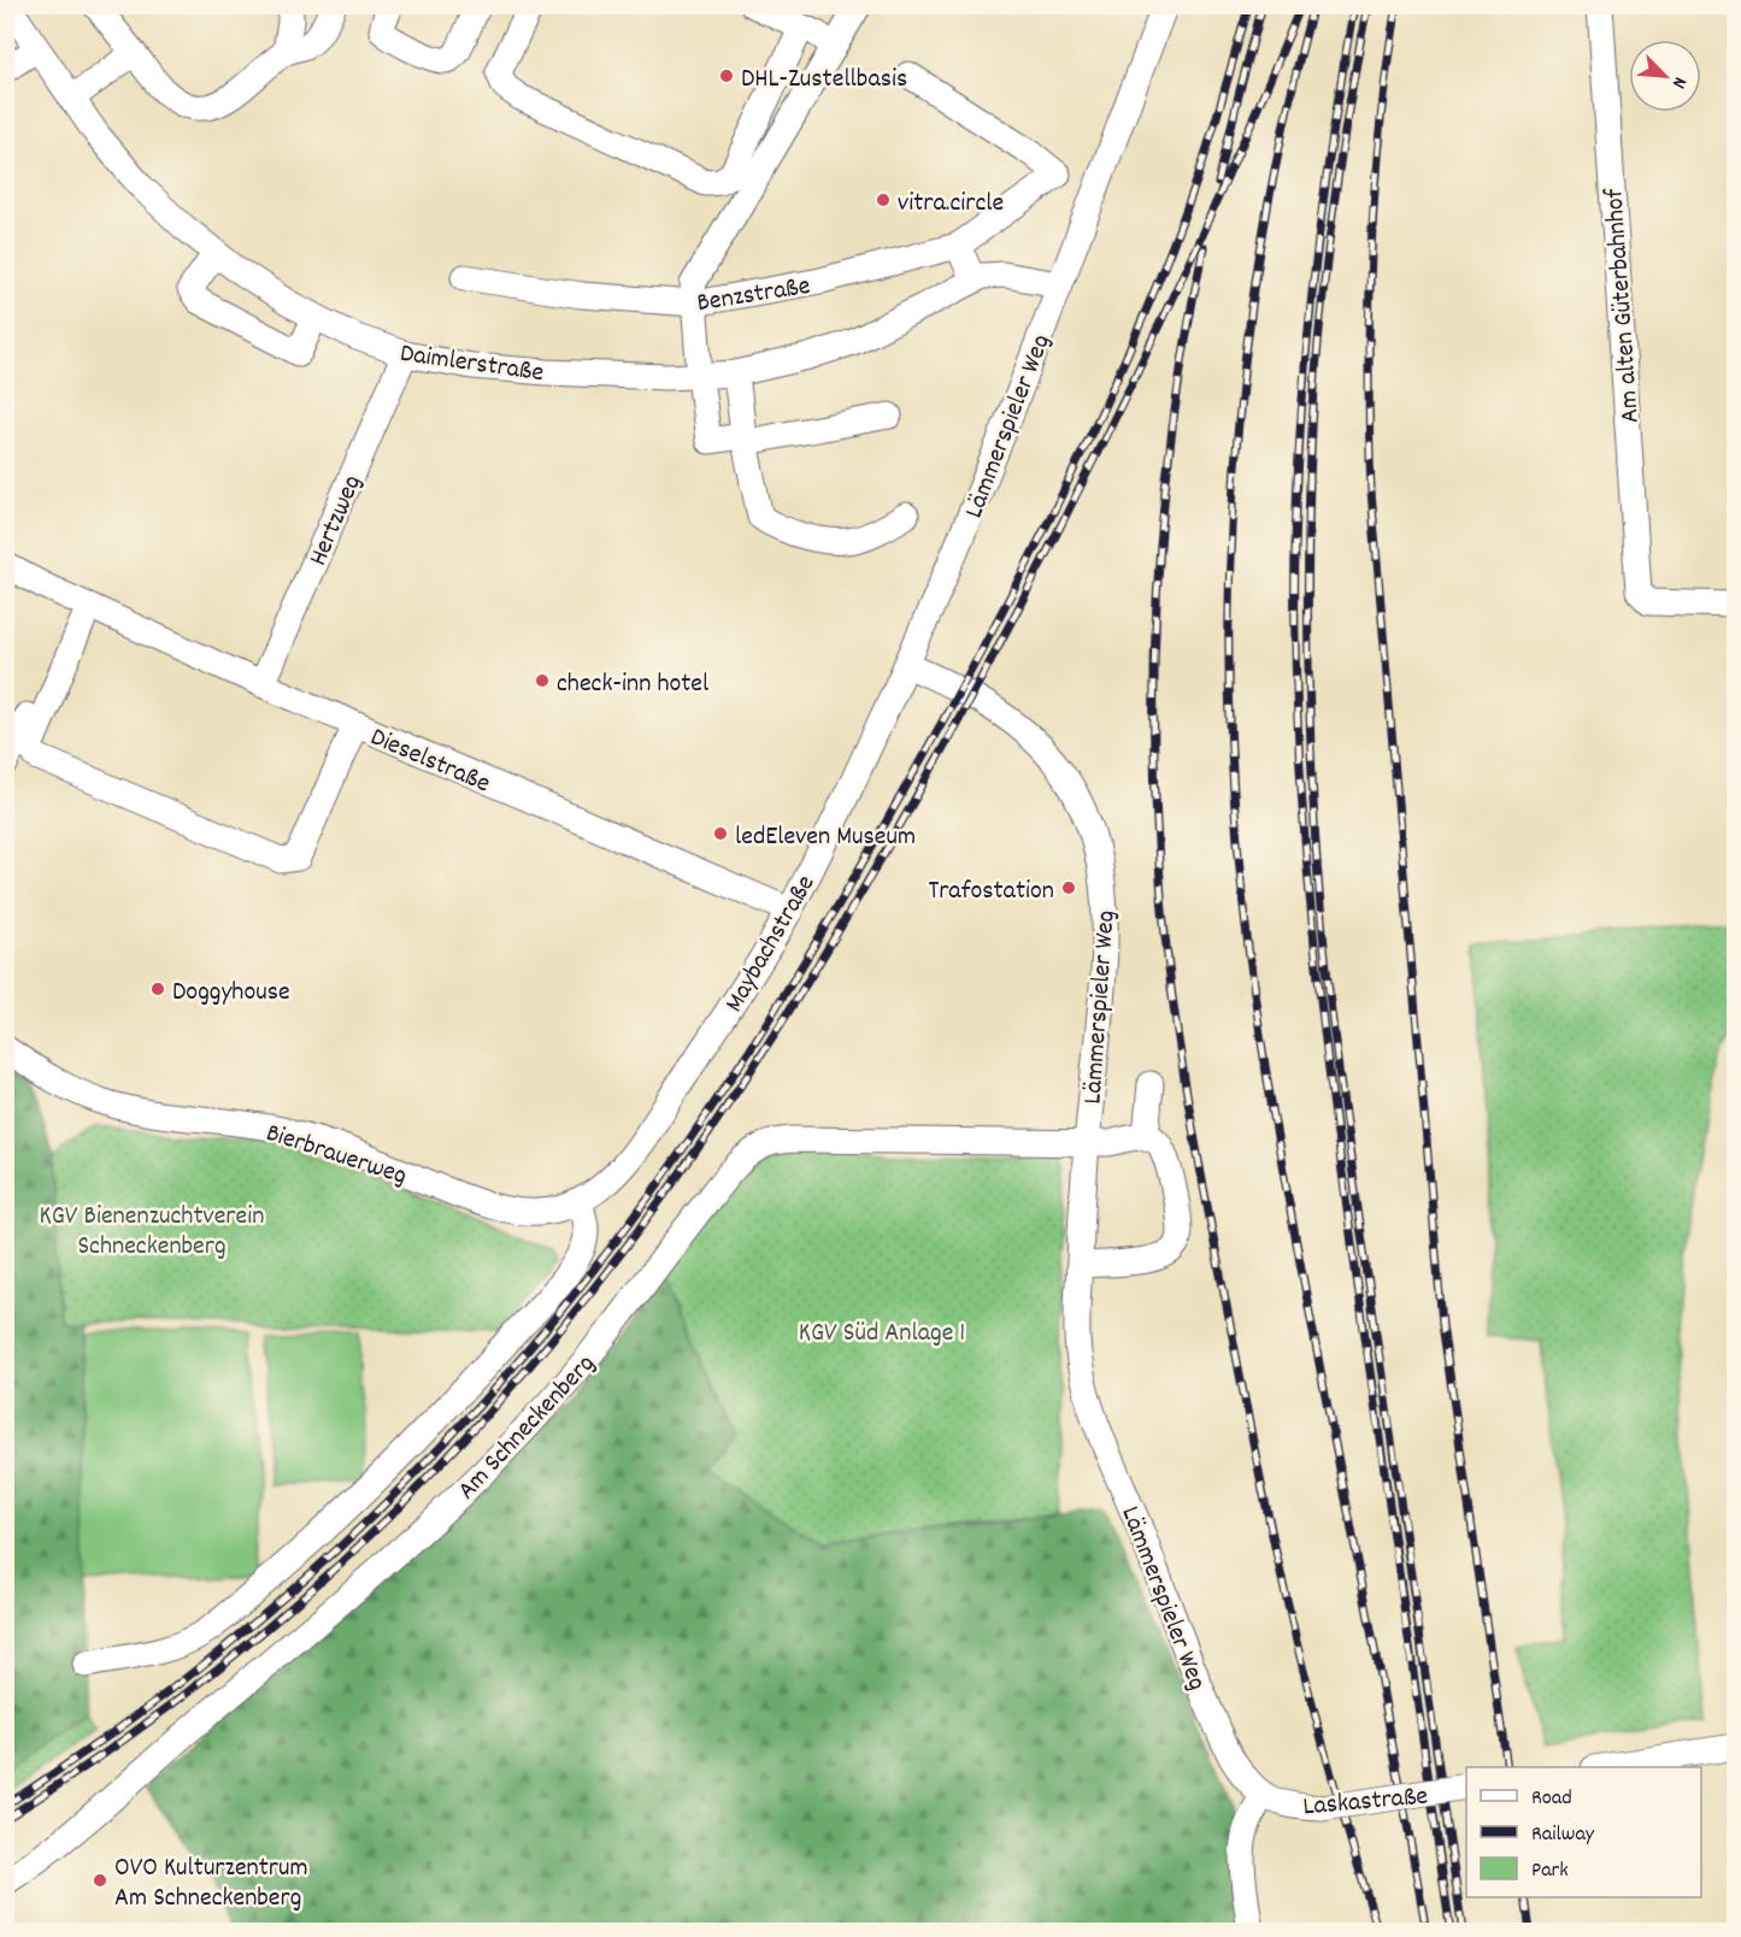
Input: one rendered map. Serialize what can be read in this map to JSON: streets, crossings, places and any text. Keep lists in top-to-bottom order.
{
  "streets": {
    "street": [
      "Benzstraße",
      "Am alten Güterbahnhof",
      "Daimlerstraße",
      "Lämmerspieler Weg",
      "Hertzweg",
      "Dieselstraße",
      "Maybachstraße",
      "Bierbrauerweg",
      "Am Schneckenberg",
      "Laskastraße"
    ]
  },
  "crossings": [
    ["Daimlerstraße", "Lämmerspieler Weg"],
    ["Daimlerstraße", "Hertzweg"],
    ["Lämmerspieler Weg", "Maybachstraße"],
    ["Lämmerspieler Weg", "Am Schneckenberg"],
    ["Lämmerspieler Weg", "Laskastraße"],
    ["Hertzweg", "Dieselstraße"],
    ["Dieselstraße", "Maybachstraße"],
    ["Maybachstraße", "Bierbrauerweg"]
  ],
  "parks": ["KGV Bienenzuchtverein Schneckenberg", "KGV Süd Anlage 1"],
  "places": [
    "DHL-Zustellbasis",
    "vitra.circle",
    "check-inn hotel",
    "ledEleven Museum",
    "Trafostation",
    "Doggyhouse",
    "OVO Kulturzentrum Am Schneckenberg"
  ],
  "legend": ["Road", "Railway", "Park"],
  "north": "bottom right"
}
